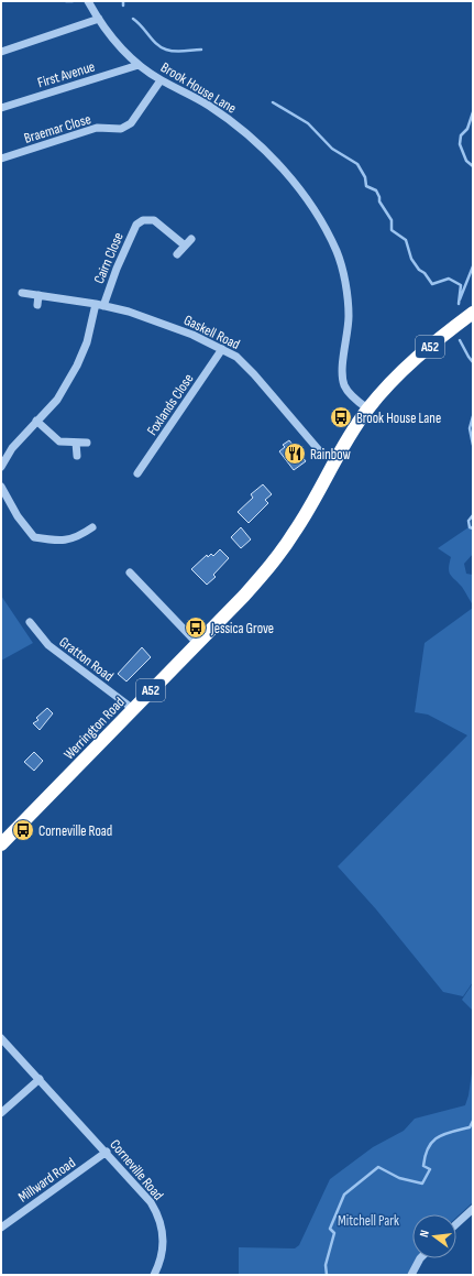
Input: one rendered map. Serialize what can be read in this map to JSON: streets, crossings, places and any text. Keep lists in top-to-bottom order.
{
  "streets": {
    "highway": ["A52", "Werrington Road"],
    "street": [
      "First Avenue",
      "Brook House Lane",
      "Braemar Close",
      "Cairn Close",
      "Gaskell Road",
      "Foxlands Close",
      "Gratton Road",
      "Corneville Road",
      "Millward Road"
    ]
  },
  "crossings": [
    ["First Avenue", "Brook House Lane"],
    ["Brook House Lane", "Braemar Close"],
    ["Brook House Lane", "A52"],
    ["Cairn Close", "Gaskell Road"],
    ["Gaskell Road", "A52"],
    ["Gaskell Road", "Foxlands Close"],
    ["Gaskell Road", "Werrington Road"],
    ["A52", "Werrington Road"],
    ["Gratton Road", "Werrington Road"],
    ["Corneville Road", "Millward Road"]
  ],
  "parks": ["Mitchell Park"],
  "places": {
    "bus stop": ["Brook House Lane", "Jessica Grove", "Corneville Road"],
    "restaurant": ["Rainbow"]
  },
  "north": "left"
}
